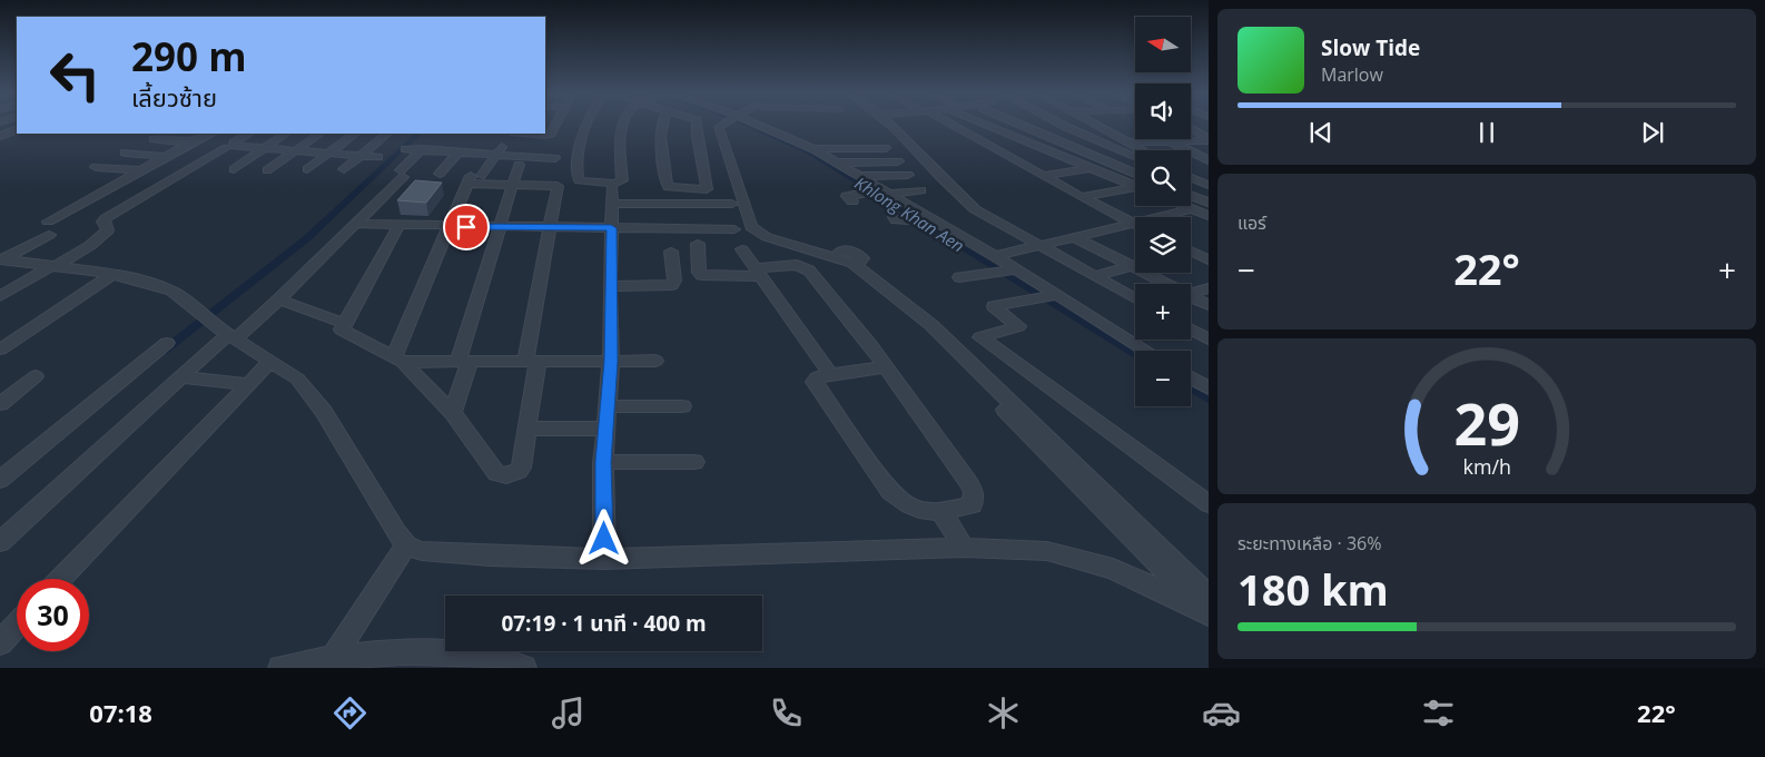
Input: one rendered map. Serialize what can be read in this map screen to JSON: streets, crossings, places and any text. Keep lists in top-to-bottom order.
{
  "water": ["Khlong Khan Aen"],
  "north": "left",
  "page": {
    "map_buttons": ["+", "−"],
    "turn": ["290 m", "เลี้ยวซ้าย"],
    "song": ["Slow Tide", "Marlow"],
    "tile": [
      "แอร์",
      ["ระยะทางเหลือ · 36%", "180 km"]
    ],
    "heat": ["−", "22°", "+"],
    "limit": "30",
    "trip": "07:19 · 1 นาที · 400 m",
    "tabs": ["07:18", "22°"],
    "gauge": ["29", "km/h"]
  }
}
